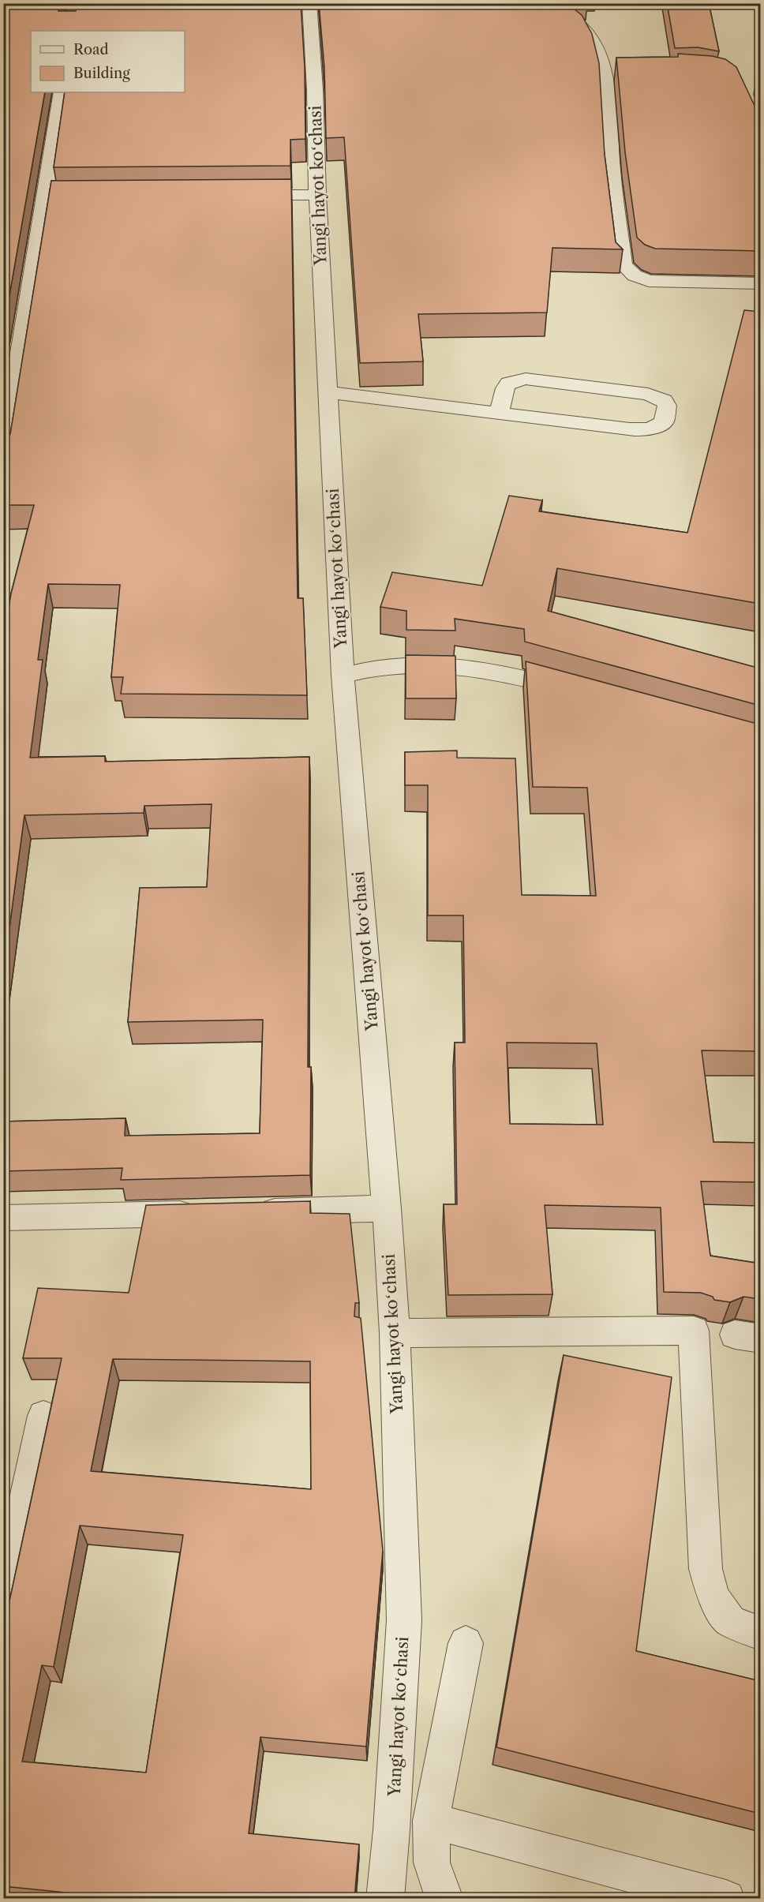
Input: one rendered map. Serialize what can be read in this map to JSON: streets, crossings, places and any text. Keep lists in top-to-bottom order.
{
  "streets": {
    "street": ["Yangi hayot koʻchasi"]
  },
  "legend": ["Road", "Building"]
}
